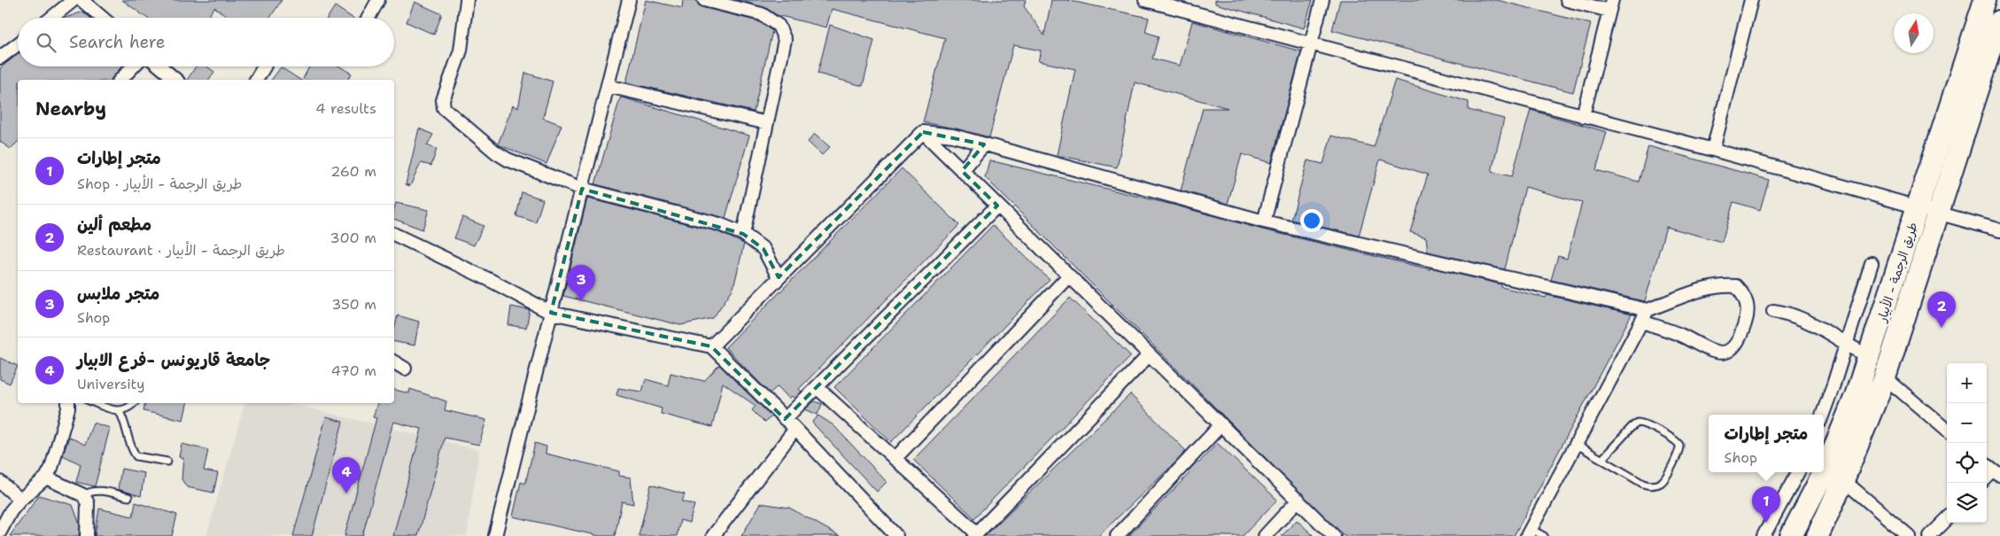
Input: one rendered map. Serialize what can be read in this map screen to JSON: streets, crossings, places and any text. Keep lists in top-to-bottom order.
{
  "streets": {
    "highway": ["طريق الرجمة - الأبيار"]
  },
  "north": "top",
  "page": {
    "search": "Search here",
    "heading": ["Nearby", "4 results"],
    "list": [
      {
        "mark": "1",
        "name": "متجر إطارات",
        "note": "Shop · طريق الرجمة - الأبيار",
        "value": "260 m"
      },
      {
        "mark": "2",
        "name": "مطعم ألين",
        "note": "Restaurant · طريق الرجمة - الأبيار",
        "value": "300 m"
      },
      {
        "mark": "3",
        "name": "متجر ملابس",
        "note": "Shop",
        "value": "350 m"
      },
      {
        "mark": "4",
        "name": "جامعة قاريونس -فرع الابيار",
        "note": "University",
        "value": "470 m"
      }
    ],
    "pins": [
      "3",
      "2",
      "4",
      "1"
    ],
    "map_buttons": ["+", "−"],
    "popup": ["متجر إطارات", "Shop"]
  }
}
